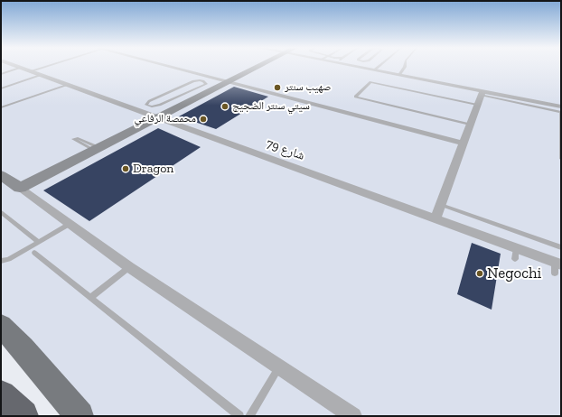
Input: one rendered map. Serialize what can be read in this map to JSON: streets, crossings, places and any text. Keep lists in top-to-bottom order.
{
  "streets": {
    "street": ["شارع 79"]
  },
  "places": [
    "صهيب سنتر",
    "سيتي سنتر الضجيج",
    "محمصة الرفاعي",
    "Dragon",
    "Negochi"
  ]
}
